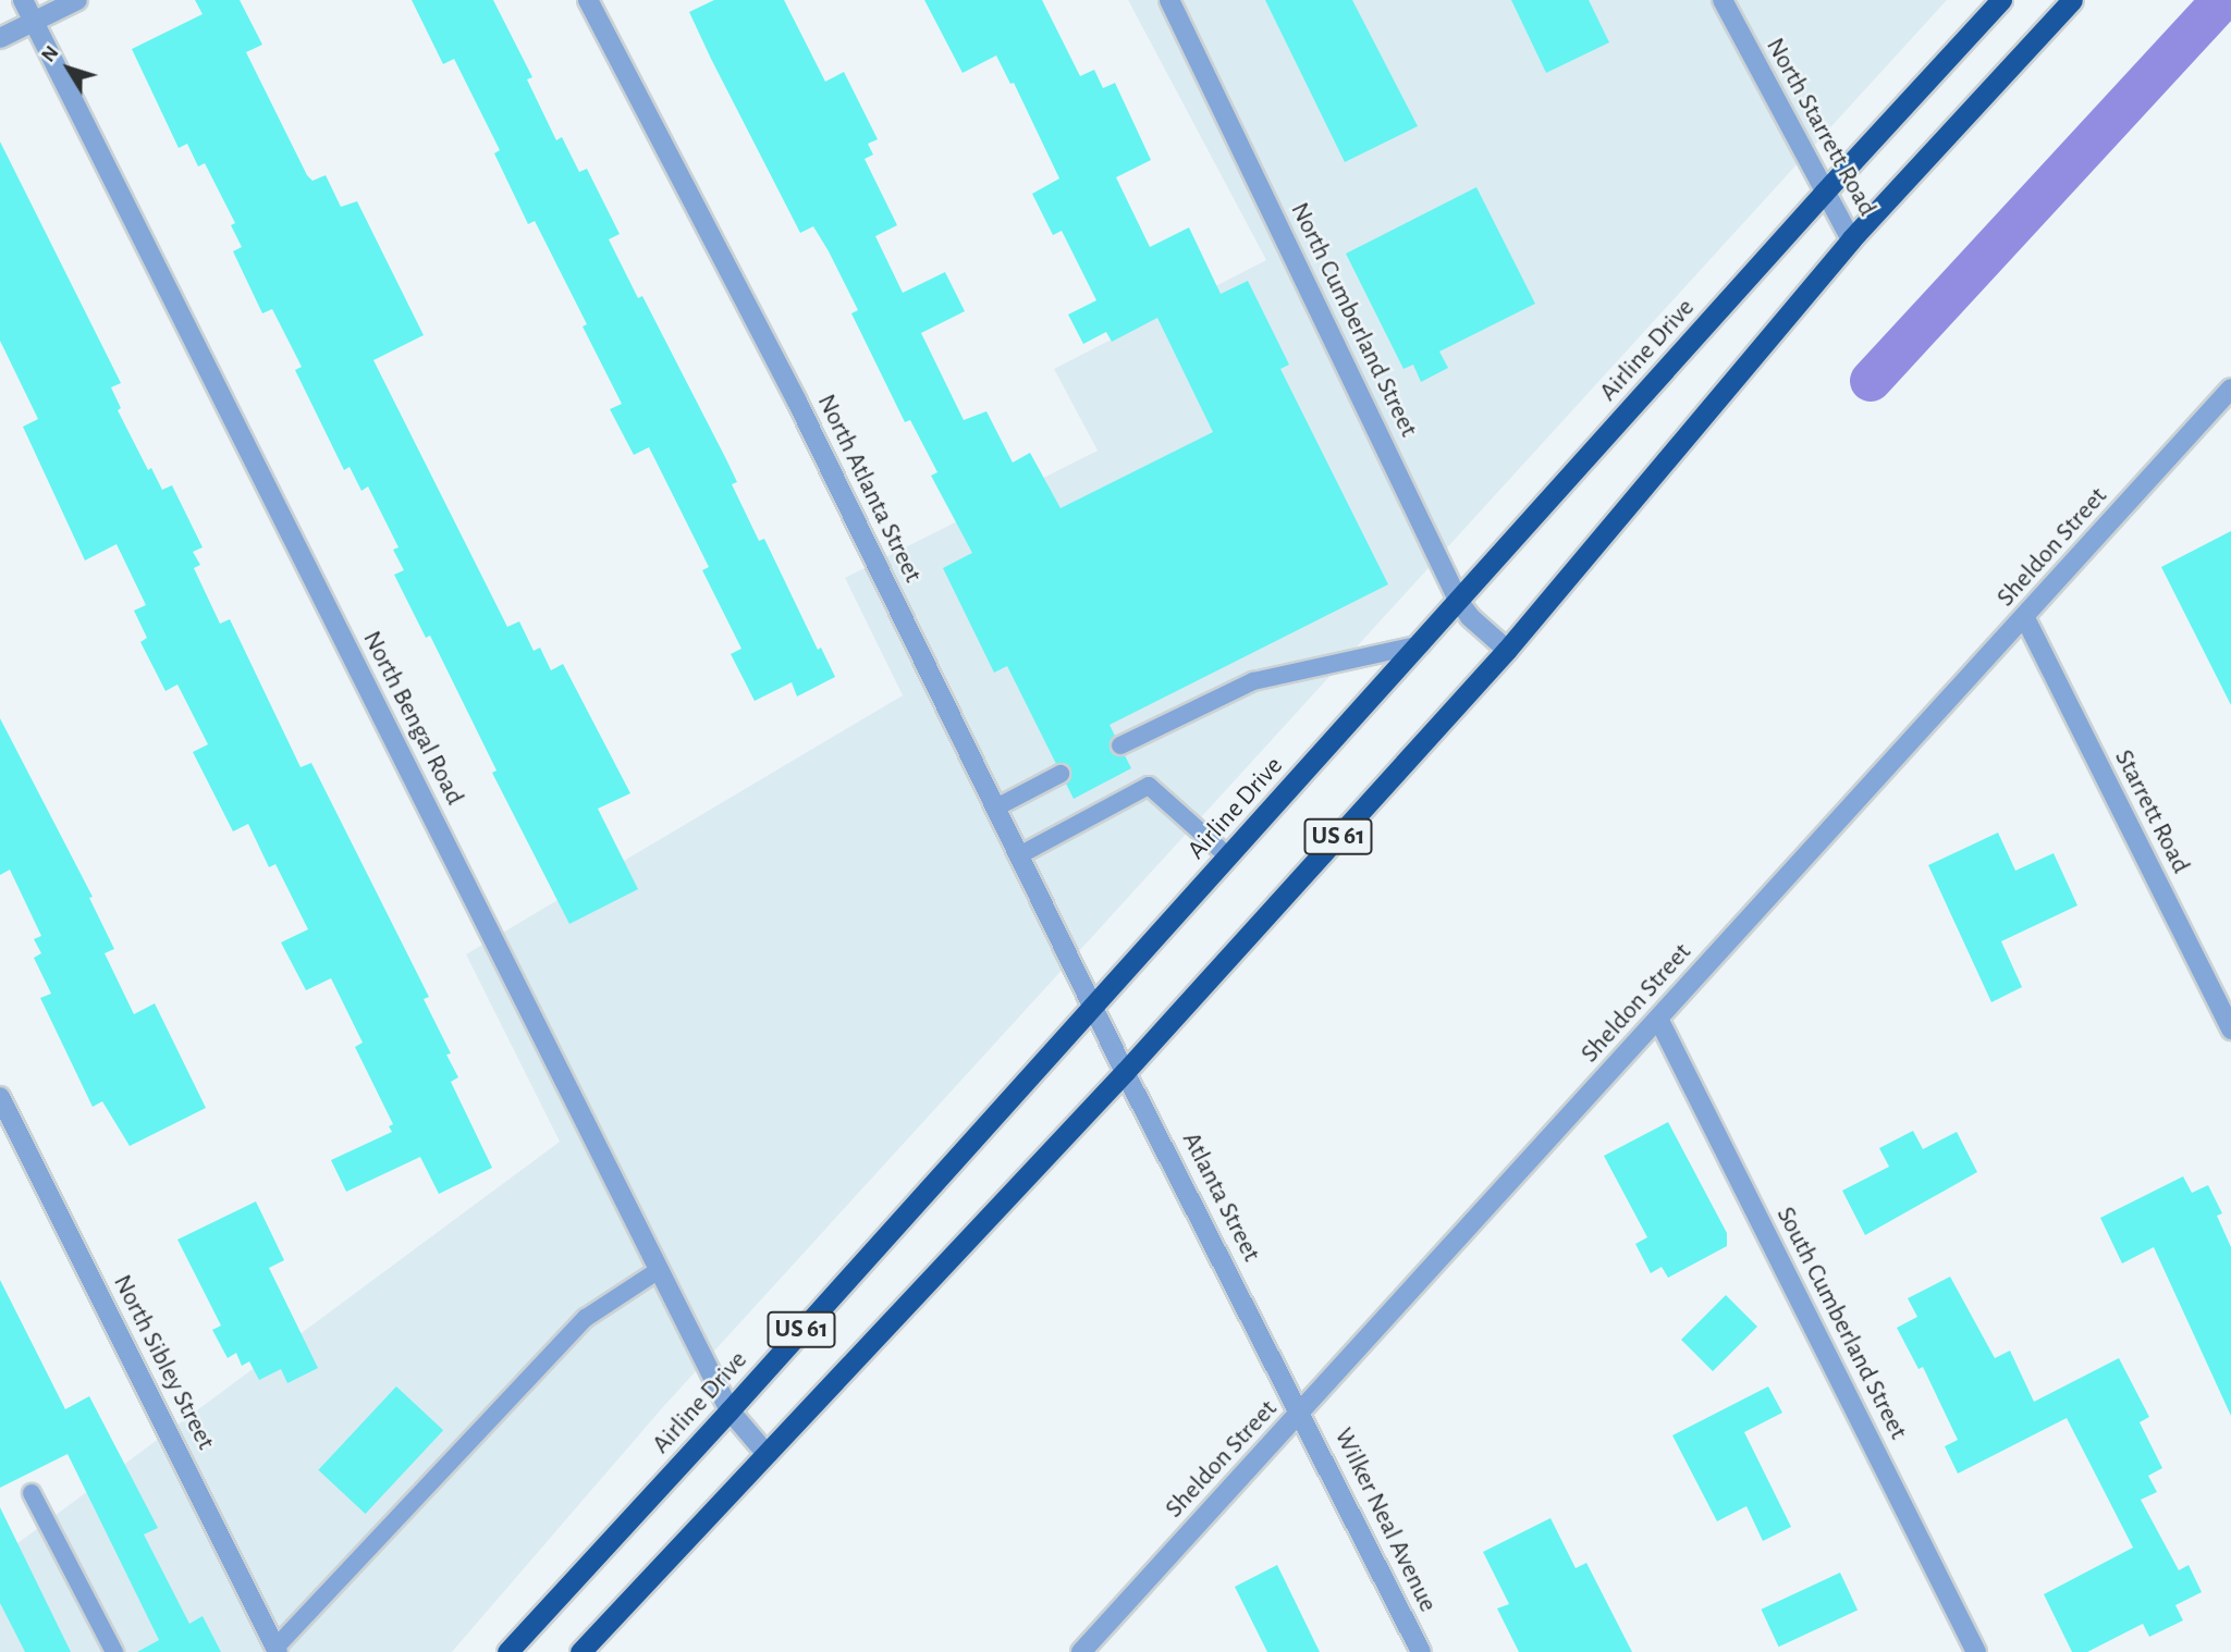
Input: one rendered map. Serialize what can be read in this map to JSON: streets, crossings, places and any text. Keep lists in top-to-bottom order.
{
  "streets": {
    "highway": ["Airline Drive", "US 61"],
    "street": [
      "North Starrett Road",
      "North Cumberland Street",
      "North Atlanta Street",
      "Sheldon Street",
      "North Bengal Road",
      "Starrett Road",
      "Atlanta Street",
      "South Cumberland Street",
      "North Sibley Street",
      "Wilker Neal Avenue"
    ]
  },
  "crossings": [
    ["North Starrett Road", "Airline Drive"],
    ["North Starrett Road", "US 61"],
    ["North Cumberland Street", "Airline Drive"],
    ["North Cumberland Street", "US 61"],
    ["Airline Drive", "North Atlanta Street"],
    ["Airline Drive", "North Bengal Road"],
    ["Airline Drive", "Atlanta Street"],
    ["North Atlanta Street", "Atlanta Street"],
    ["Sheldon Street", "Starrett Road"],
    ["Sheldon Street", "Atlanta Street"],
    ["Sheldon Street", "South Cumberland Street"],
    ["Sheldon Street", "Wilker Neal Avenue"],
    ["North Bengal Road", "US 61"],
    ["US 61", "Atlanta Street"],
    ["Atlanta Street", "Wilker Neal Avenue"]
  ],
  "north": "top left"
}
